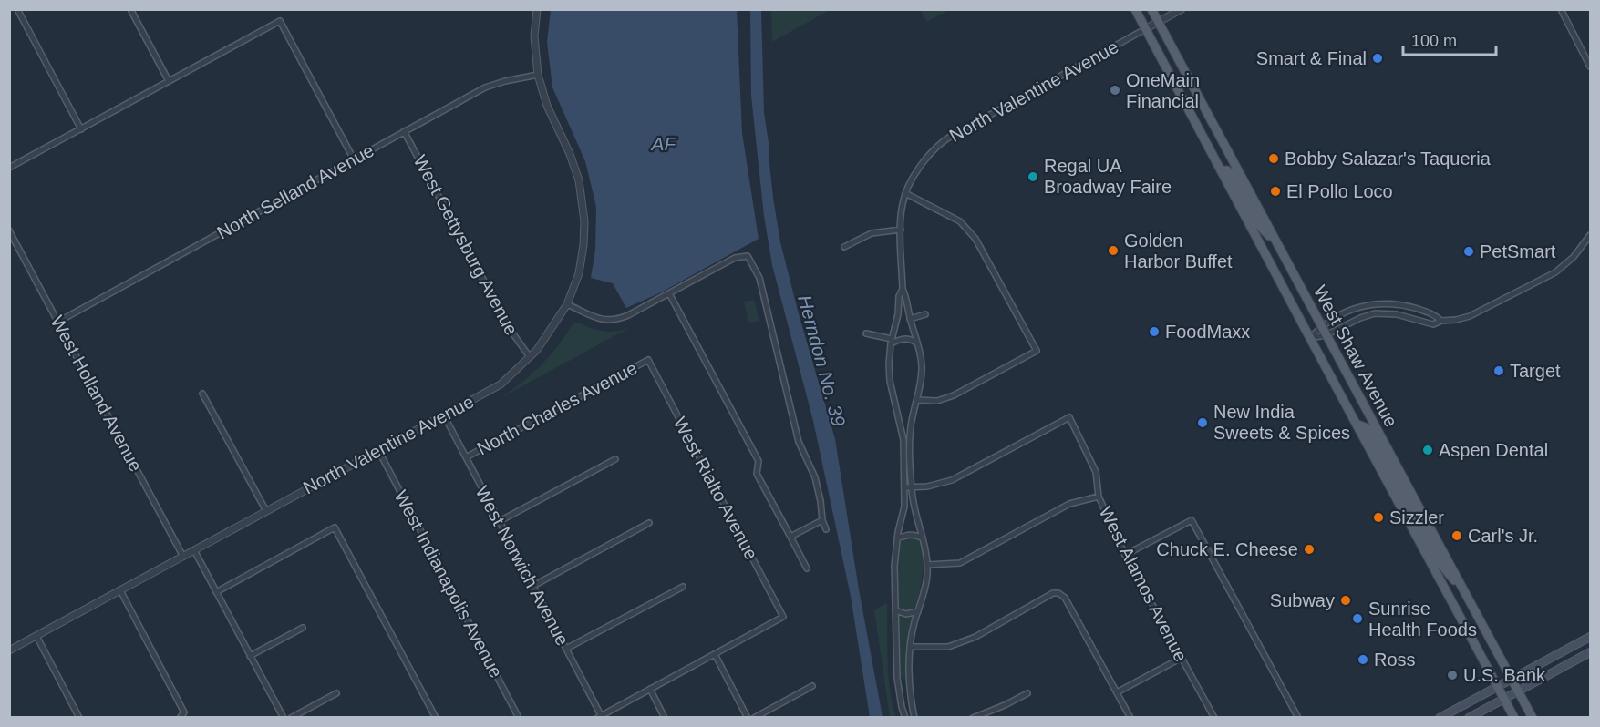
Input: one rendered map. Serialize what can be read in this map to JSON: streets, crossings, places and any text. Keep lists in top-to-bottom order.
{
  "streets": {
    "main road": ["West Shaw Avenue"],
    "street": [
      "North Valentine Avenue",
      "North Selland Avenue",
      "West Gettysburg Avenue",
      "West Holland Avenue",
      "North Charles Avenue",
      "West Rialto Avenue",
      "West Norwich Avenue",
      "West Indianapolis Avenue",
      "West Alamos Avenue"
    ]
  },
  "crossings": [
    ["North Valentine Avenue", "North Selland Avenue"],
    ["North Valentine Avenue", "West Gettysburg Avenue"],
    ["North Valentine Avenue", "West Shaw Avenue"],
    ["North Valentine Avenue", "West Holland Avenue"],
    ["North Valentine Avenue", "West Norwich Avenue"],
    ["North Valentine Avenue", "West Indianapolis Avenue"],
    ["North Selland Avenue", "West Gettysburg Avenue"],
    ["North Selland Avenue", "West Holland Avenue"],
    ["North Charles Avenue", "West Rialto Avenue"],
    ["North Charles Avenue", "West Norwich Avenue"]
  ],
  "water": ["AF", "Herndon No. 39"],
  "places": [
    "Smart & Final",
    "OneMain Financial",
    "Bobby Salazar's Taqueria",
    "Regal UA Broadway Faire",
    "El Pollo Loco",
    "Golden Harbor Buffet",
    "PetSmart",
    "FoodMaxx",
    "Target",
    "New India Sweets & Spices",
    "Aspen Dental",
    "Sizzler",
    "Carl's Jr.",
    "Chuck E. Cheese",
    "Subway",
    "Sunrise Health Foods",
    "Ross",
    "U.S. Bank"
  ],
  "scale_bar": "100 m"
}
